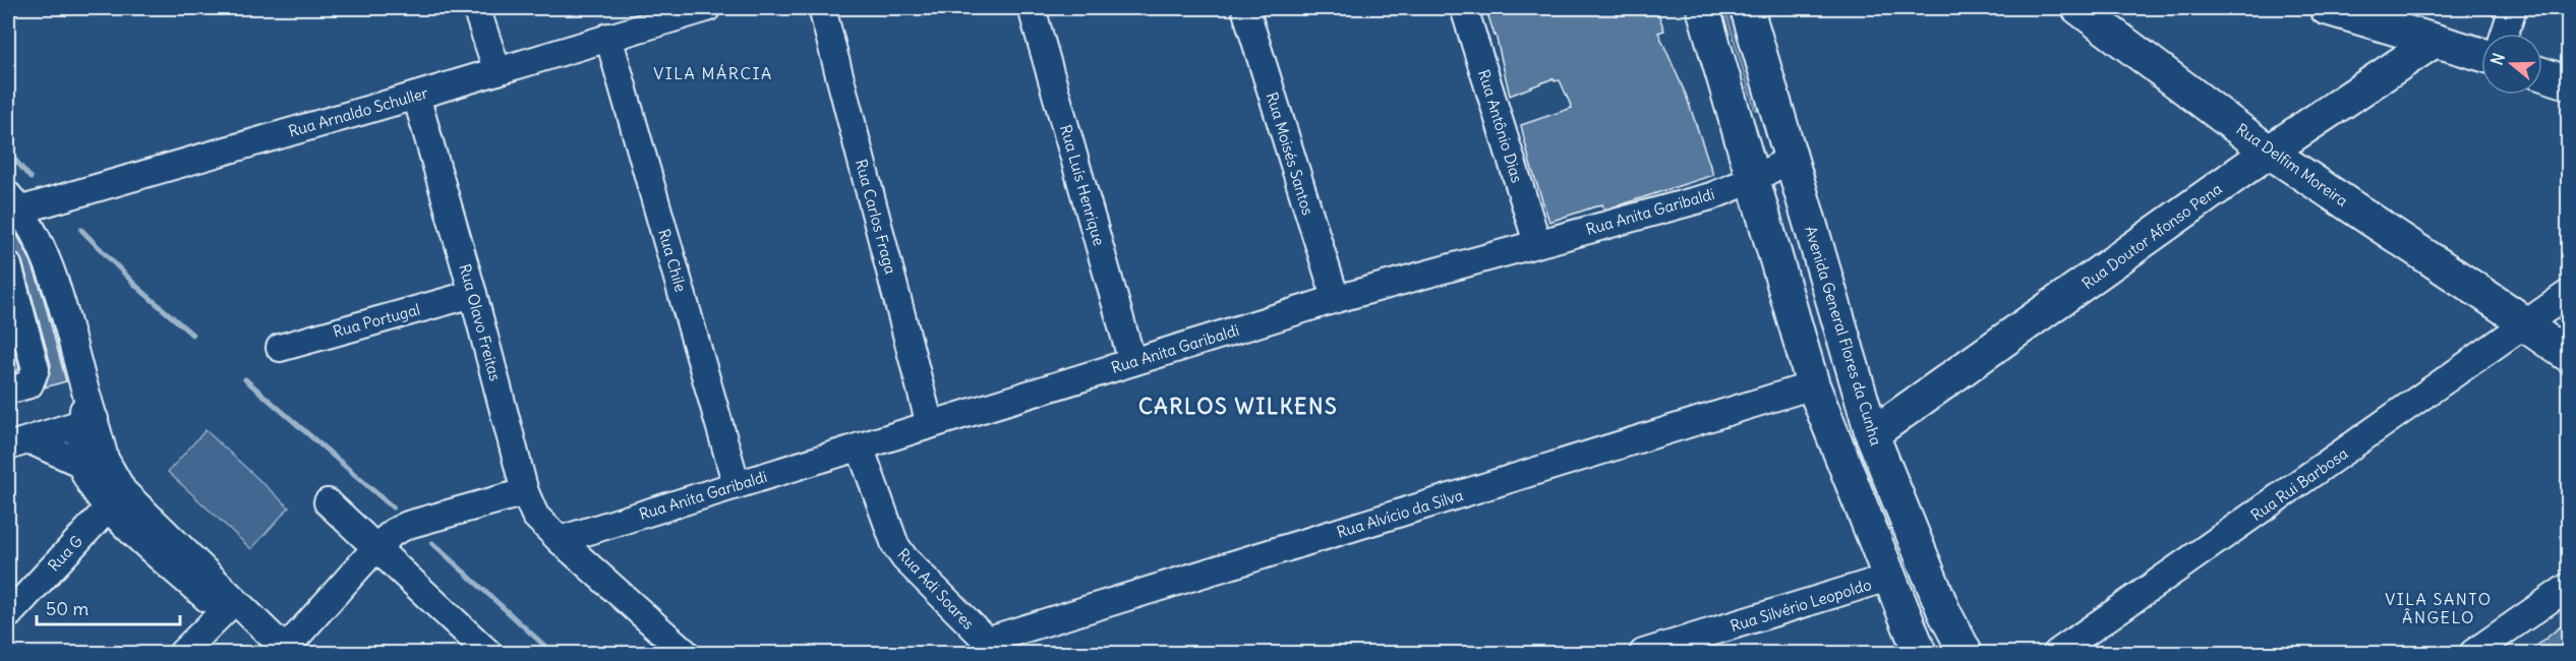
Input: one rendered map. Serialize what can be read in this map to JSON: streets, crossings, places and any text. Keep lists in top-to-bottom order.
{
  "streets": {
    "main road": ["Rua Delfim Moreira", "Rua Doutor Afonso Pena", "Avenida General Flores da Cunha"],
    "street": [
      "Rua Arnaldo Schuller",
      "Rua Antônio Dias",
      "Rua Moisés Santos",
      "Rua Luís Henrique",
      "Rua Anita Garibaldi",
      "Rua Carlos Fraga",
      "Rua Chile",
      "Rua Portugal",
      "Rua Olavo Freitas",
      "Rua Rui Barbosa",
      "Rua Alvício da Silva",
      "Rua G",
      "Rua Adi Soares",
      "Rua Silvério Leopoldo"
    ]
  },
  "crossings": [
    ["Rua Arnaldo Schuller", "Rua Chile"],
    ["Rua Arnaldo Schuller", "Rua Olavo Freitas"],
    ["Rua Antônio Dias", "Rua Anita Garibaldi"],
    ["Rua Moisés Santos", "Rua Anita Garibaldi"],
    ["Rua Delfim Moreira", "Rua Doutor Afonso Pena"],
    ["Rua Delfim Moreira", "Rua Rui Barbosa"],
    ["Rua Luís Henrique", "Rua Anita Garibaldi"],
    ["Rua Anita Garibaldi", "Rua Carlos Fraga"],
    ["Rua Anita Garibaldi", "Rua Chile"],
    ["Rua Anita Garibaldi", "Rua Olavo Freitas"],
    ["Rua Anita Garibaldi", "Avenida General Flores da Cunha"],
    ["Rua Anita Garibaldi", "Rua Adi Soares"],
    ["Rua Doutor Afonso Pena", "Avenida General Flores da Cunha"],
    ["Rua Portugal", "Rua Olavo Freitas"],
    ["Rua Alvício da Silva", "Rua Adi Soares"]
  ],
  "districts": ["VILA MÁRCIA", "CARLOS WILKENS", "VILA SANTO ÂNGELO"],
  "scale_bar": "50 m",
  "north": "left"
}
